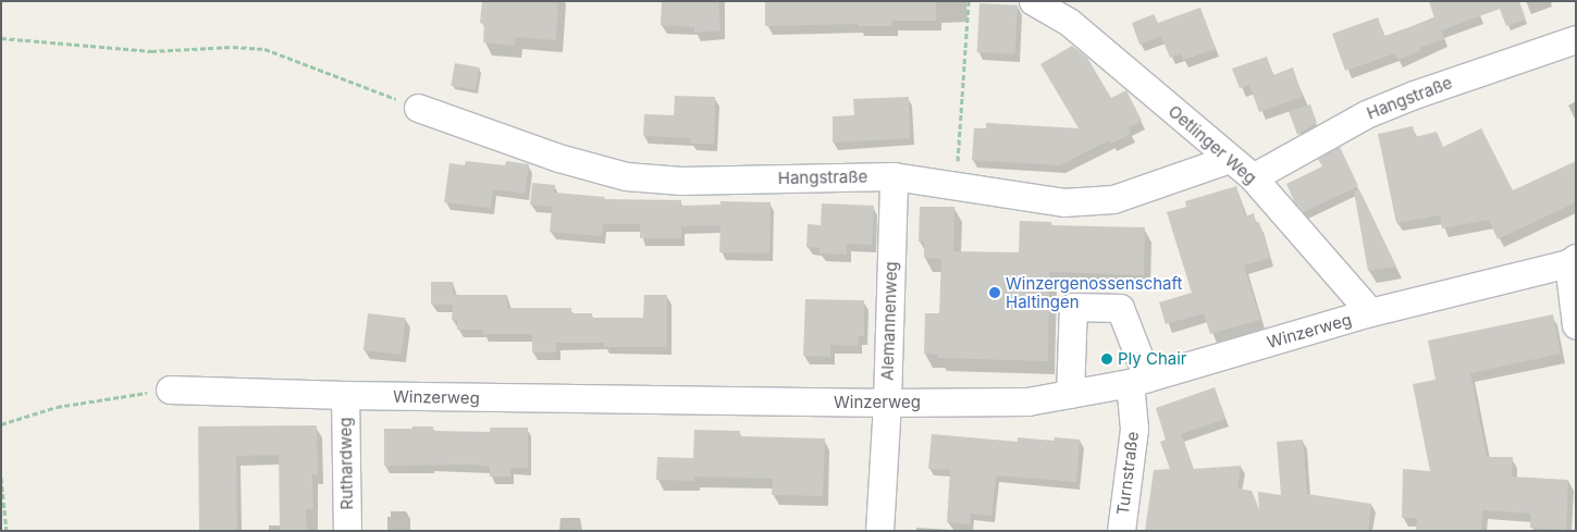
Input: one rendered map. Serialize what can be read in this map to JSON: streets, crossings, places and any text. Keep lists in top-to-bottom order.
{
  "streets": {
    "street": [
      "Hangstraße",
      "Oetlinger Weg",
      "Alemannenweg",
      "Winzerweg",
      "Ruthardweg",
      "Turnstraße"
    ]
  },
  "crossings": [
    ["Hangstraße", "Oetlinger Weg"],
    ["Hangstraße", "Alemannenweg"],
    ["Oetlinger Weg", "Winzerweg"],
    ["Alemannenweg", "Winzerweg"],
    ["Winzerweg", "Ruthardweg"],
    ["Winzerweg", "Turnstraße"]
  ],
  "places": ["Winzergenossenschaft Haltingen", "Ply Chair"]
}
